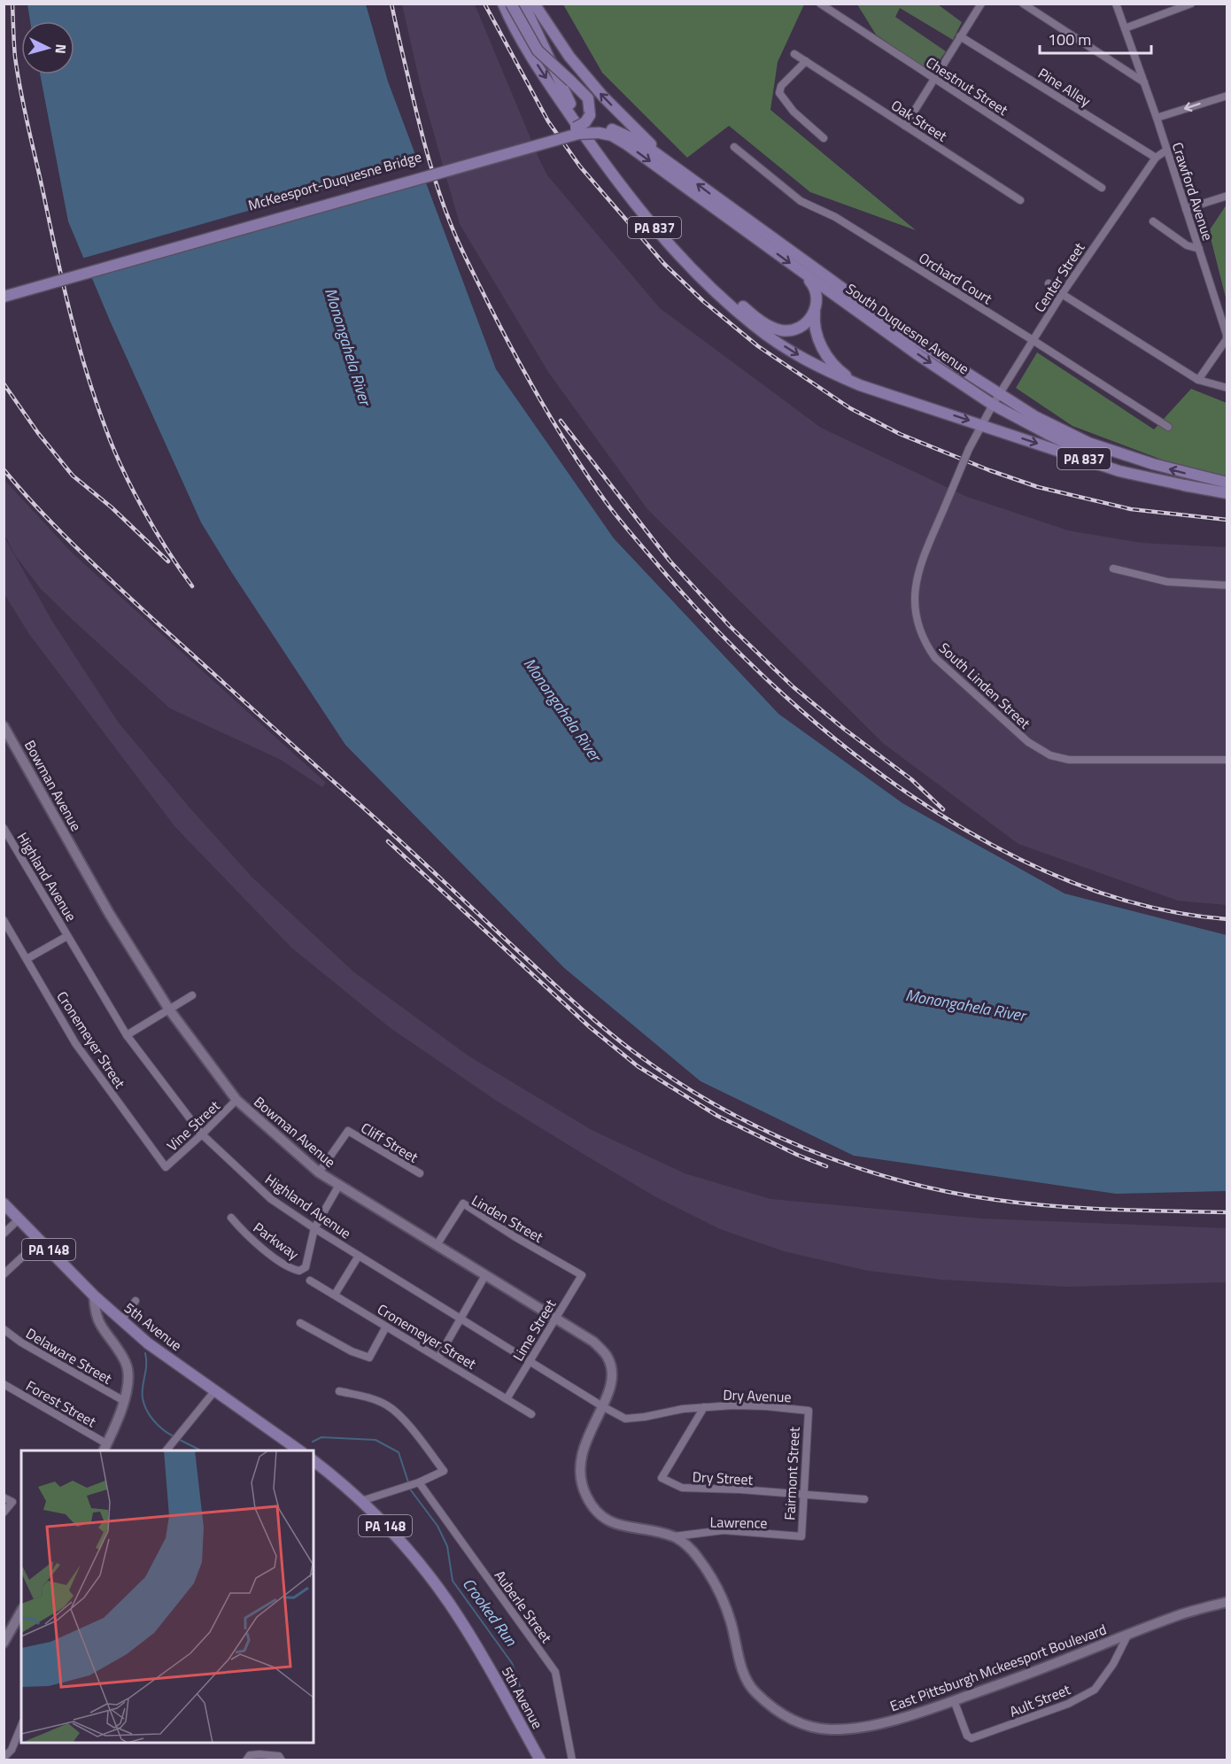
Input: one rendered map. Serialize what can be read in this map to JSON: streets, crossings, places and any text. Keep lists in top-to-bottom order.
{
  "streets": {
    "main road": [
      "McKeesport-Duquesne Bridge",
      "PA 837",
      "South Duquesne Avenue",
      "Bowman Avenue",
      "PA 148",
      "5th Avenue",
      "East Pittsburgh Mckeesport Boulevard"
    ],
    "street": [
      "Chestnut Street",
      "Pine Alley",
      "Oak Street",
      "Crawford Avenue",
      "Center Street",
      "Orchard Court",
      "South Linden Street",
      "Highland Avenue",
      "Cronemeyer Street",
      "Vine Street",
      "Cliff Street",
      "Linden Street",
      "Parkway",
      "Lime Street",
      "Delaware Street",
      "Dry Avenue",
      "Forest Street",
      "Fairmont Street",
      "Dry Street",
      "Lawrence",
      "Auberle Street",
      "Ault Street"
    ]
  },
  "crossings": [
    ["Pine Alley", "Center Street"],
    ["McKeesport-Duquesne Bridge", "PA 837"],
    ["McKeesport-Duquesne Bridge", "South Duquesne Avenue"],
    ["Crawford Avenue", "Center Street"],
    ["PA 837", "Center Street"],
    ["PA 837", "South Duquesne Avenue"],
    ["PA 837", "South Linden Street"],
    ["Center Street", "Orchard Court"],
    ["Center Street", "South Duquesne Avenue"],
    ["Center Street", "South Linden Street"],
    ["Bowman Avenue", "Highland Avenue"],
    ["Bowman Avenue", "Vine Street"],
    ["Bowman Avenue", "Cliff Street"],
    ["Bowman Avenue", "Linden Street"],
    ["Bowman Avenue", "Lime Street"],
    ["Bowman Avenue", "Lawrence"],
    ["Bowman Avenue", "East Pittsburgh Mckeesport Boulevard"],
    ["Highland Avenue", "Vine Street"],
    ["Highland Avenue", "Parkway"],
    ["Highland Avenue", "Lime Street"],
    ["Highland Avenue", "Dry Avenue"],
    ["Highland Avenue", "Dry Street"],
    ["Cronemeyer Street", "Vine Street"],
    ["Cronemeyer Street", "Lime Street"],
    ["Linden Street", "Lime Street"],
    ["Dry Avenue", "Fairmont Street"],
    ["Dry Avenue", "Dry Street"],
    ["Fairmont Street", "Dry Street"],
    ["Fairmont Street", "Lawrence"],
    ["Lawrence", "East Pittsburgh Mckeesport Boulevard"],
    ["East Pittsburgh Mckeesport Boulevard", "Ault Street"]
  ],
  "water": ["Monongahela River", "Crooked Run"],
  "scale_bar": "100 m",
  "north": "right"
}
